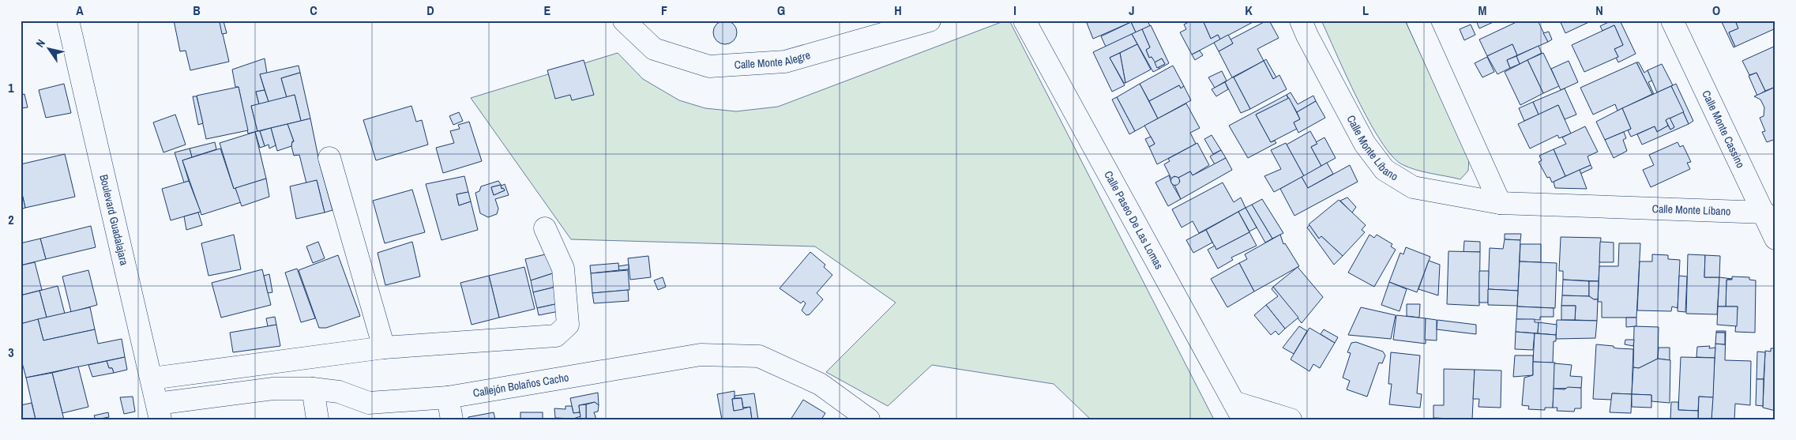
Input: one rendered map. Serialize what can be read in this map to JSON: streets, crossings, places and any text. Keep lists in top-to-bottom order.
{
  "streets": {
    "street": [
      "Calle Monte Alegre",
      "Calle Monte Cassino",
      "Calle Monte Líbano",
      "Boulevard Guadalajara",
      "Calle Paseo De Las Lomas",
      "Callejón Bolaños Cacho"
    ]
  },
  "crossings": [
    ["Calle Monte Cassino", "Calle Monte Líbano"],
    ["Boulevard Guadalajara", "Callejón Bolaños Cacho"]
  ],
  "north": "top left",
  "grid": {
    "columns": [
      "A",
      "B",
      "C",
      "D",
      "E",
      "F",
      "G",
      "H",
      "I",
      "J",
      "K",
      "L",
      "M",
      "N",
      "O"
    ],
    "rows": ["1", "2", "3"]
  }
}
